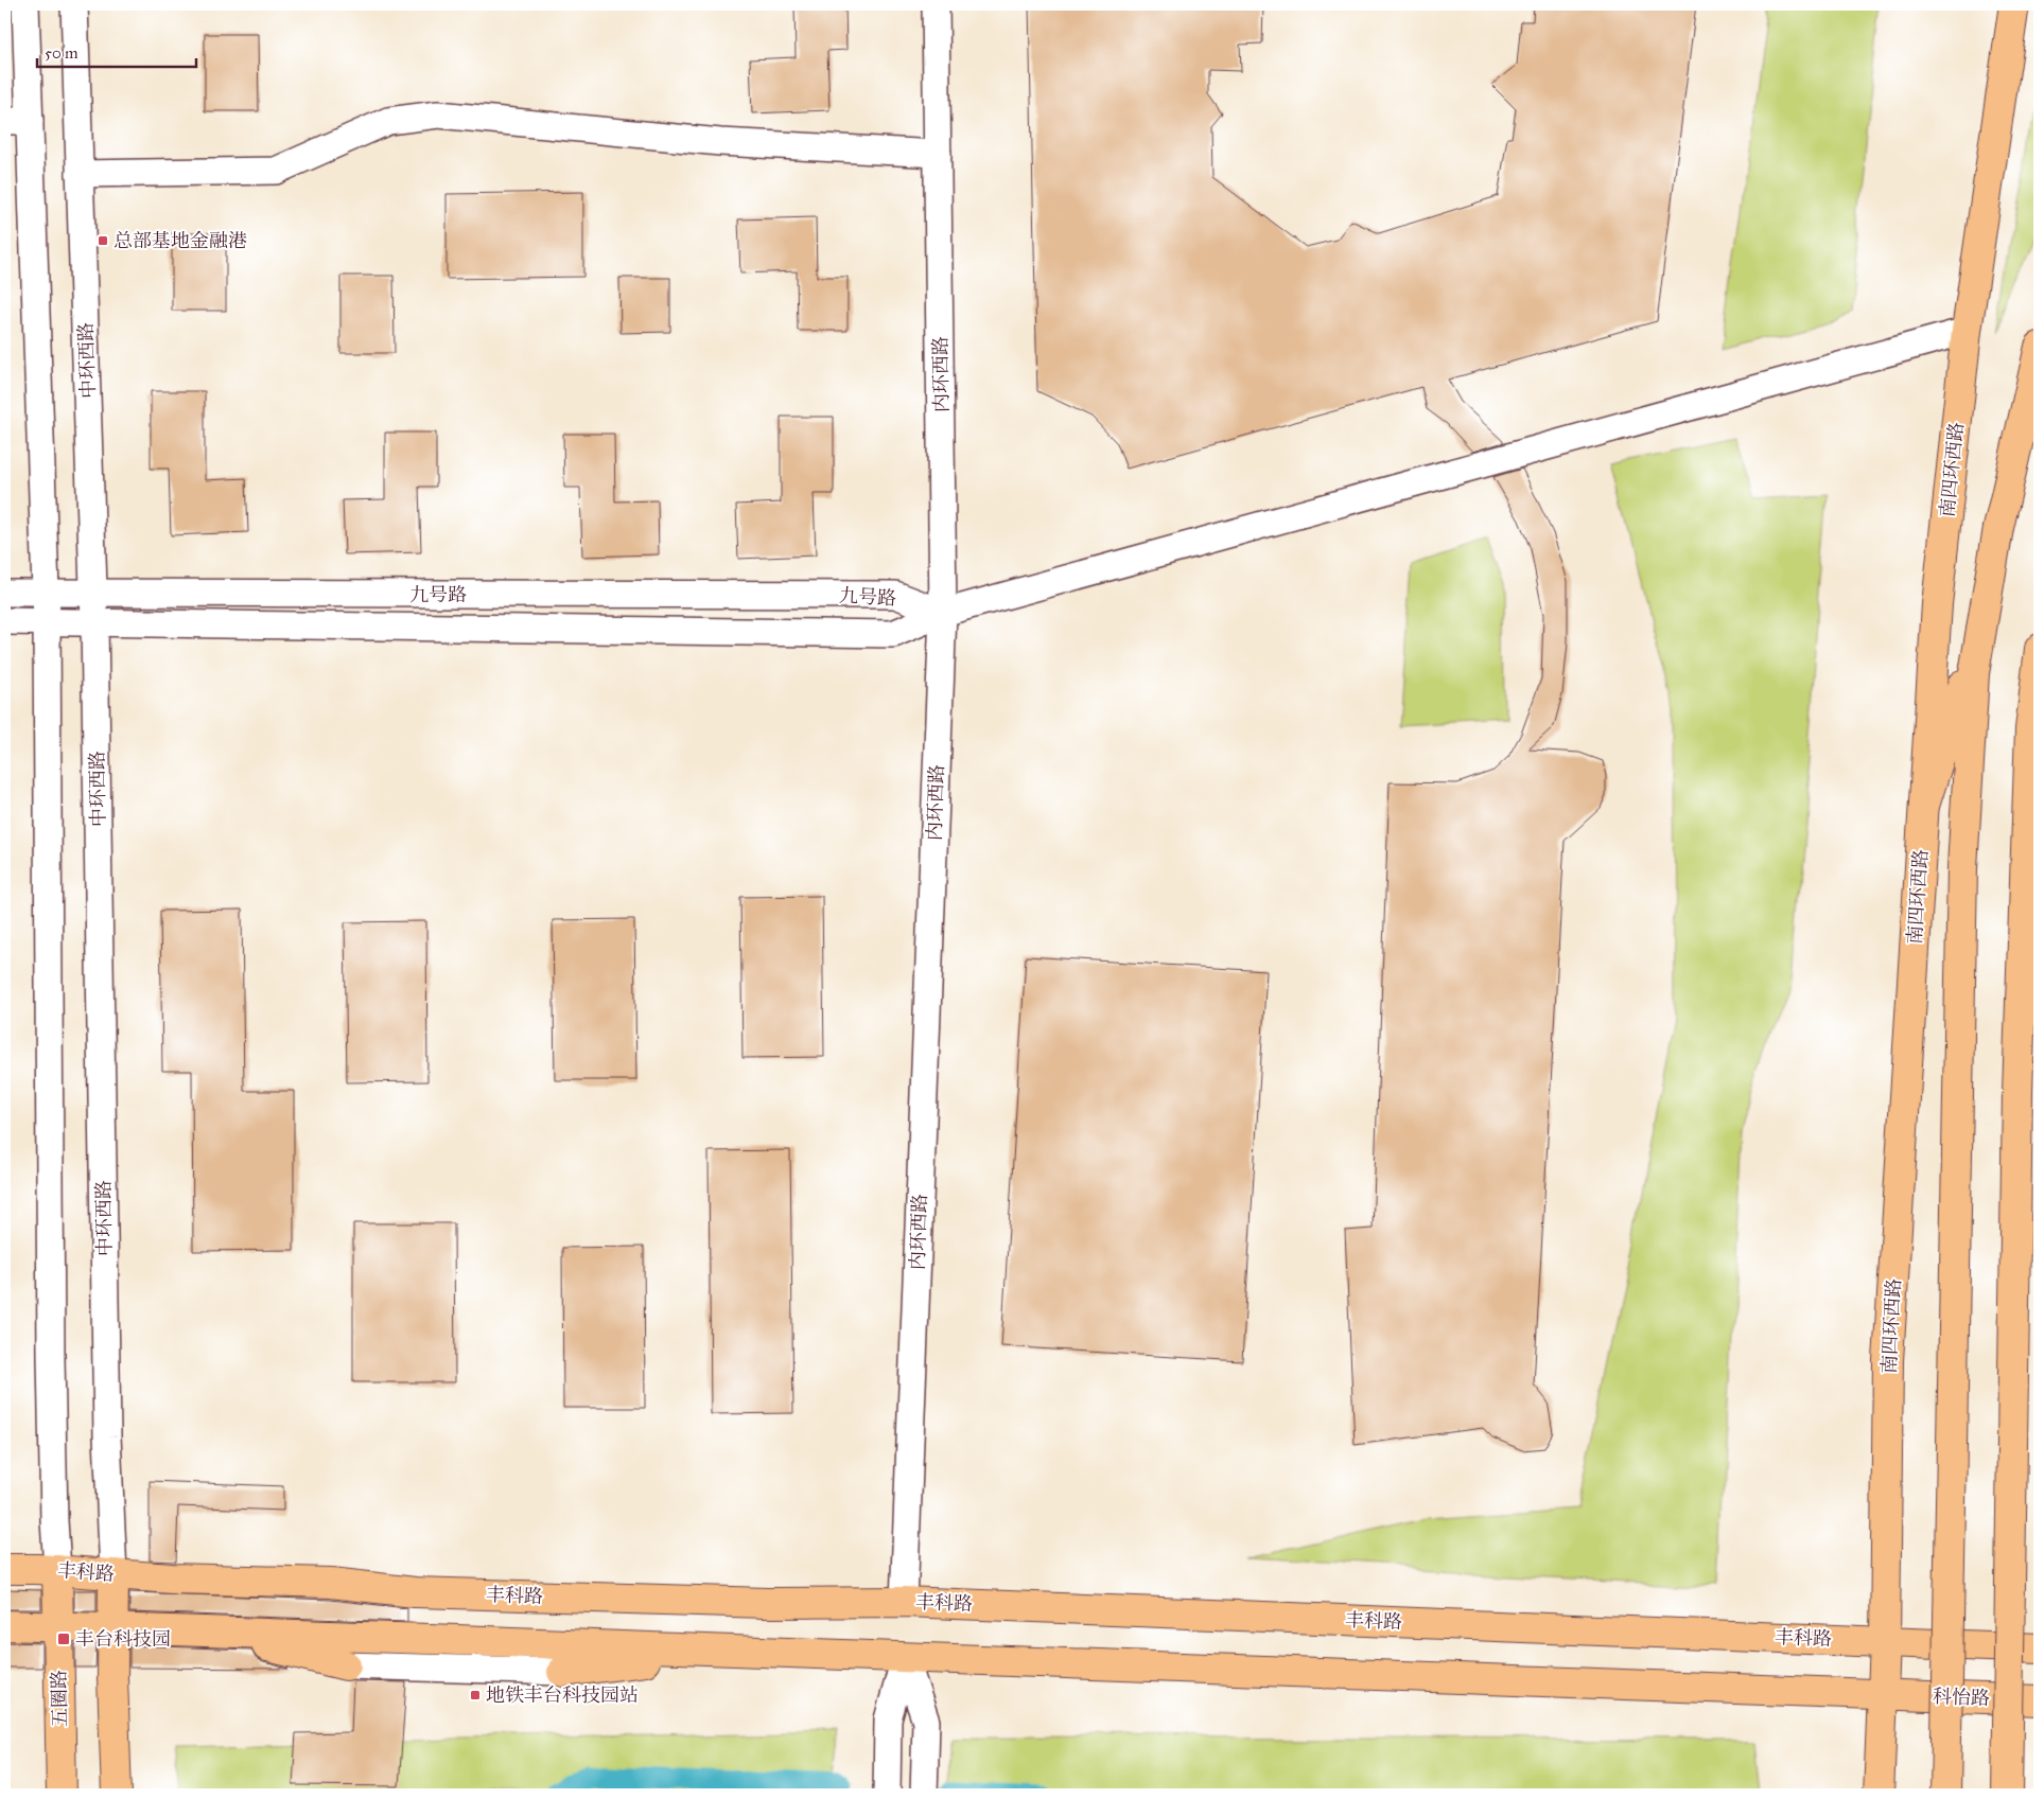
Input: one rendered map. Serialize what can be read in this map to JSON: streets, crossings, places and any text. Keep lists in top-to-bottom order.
{
  "streets": {
    "main road": [
      "南四环西路",
      "丰科路",
      "科怡路",
      "五圈路"
    ],
    "street": ["中环西路", "内环西路", "九号路"]
  },
  "crossings": [
    ["中环西路", "九号路"],
    ["中环西路", "丰科路"],
    ["内环西路", "九号路"],
    ["内环西路", "丰科路"],
    ["南四环西路", "丰科路"],
    ["南四环西路", "科怡路"],
    ["丰科路", "五圈路"]
  ],
  "places": {
    "transit": ["总部基地金融港", "丰台科技园", "地铁丰台科技园站"]
  },
  "scale_bar": "50 m"
}
